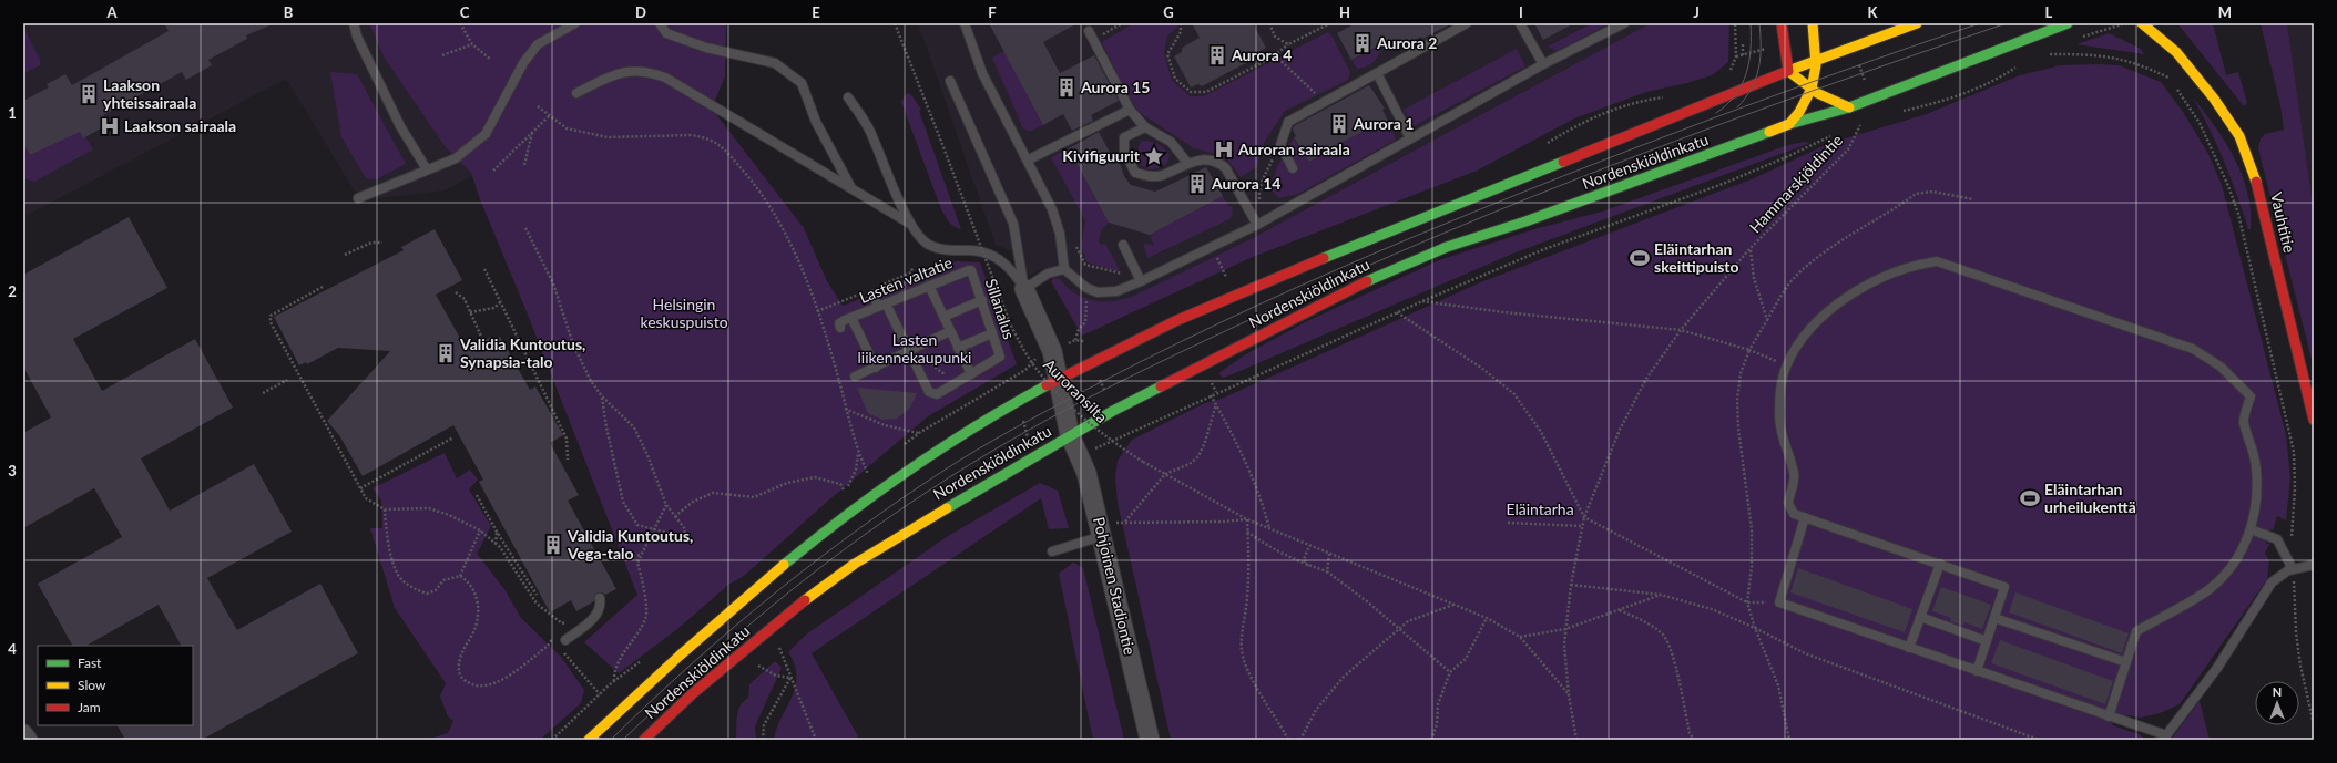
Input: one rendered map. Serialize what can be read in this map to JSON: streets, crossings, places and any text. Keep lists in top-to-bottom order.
{
  "streets": {
    "main road": ["Nordenskiöldinkatu", "Vauhtitie"],
    "street": ["Pohjoinen Stadiontie"],
    "lane": ["Lasten valtatie", "Sillanalus"],
    "path": ["Hammarskjöldintie", "Auroransilta"]
  },
  "crossings": [
    ["Nordenskiöldinkatu", "Pohjoinen Stadiontie"],
    ["Lasten valtatie", "Sillanalus"]
  ],
  "parks": ["Helsingin keskuspuisto", "Lasten liikennekaupunki", "Eläintarha"],
  "places": {
    "building": [
      "Aurora 2",
      "Aurora 4",
      "Aurora 15",
      "Laakson yhteissairaala",
      "Aurora 1",
      "Aurora 14",
      "Validia Kuntoutus, Synapsia-talo",
      "Validia Kuntoutus, Vega-talo"
    ],
    "hospital": ["Laakson sairaala", "Auroran sairaala"],
    "place": ["Kivifiguurit"],
    "sports": ["Eläintarhan skeittipuisto", "Eläintarhan urheilukenttä"]
  },
  "legend": ["Fast", "Slow", "Jam"],
  "north": "top",
  "grid": {
    "columns": [
      "A",
      "B",
      "C",
      "D",
      "E",
      "F",
      "G",
      "H",
      "I",
      "J",
      "K",
      "L",
      "M"
    ],
    "rows": [
      "1",
      "2",
      "3",
      "4"
    ]
  }
}
